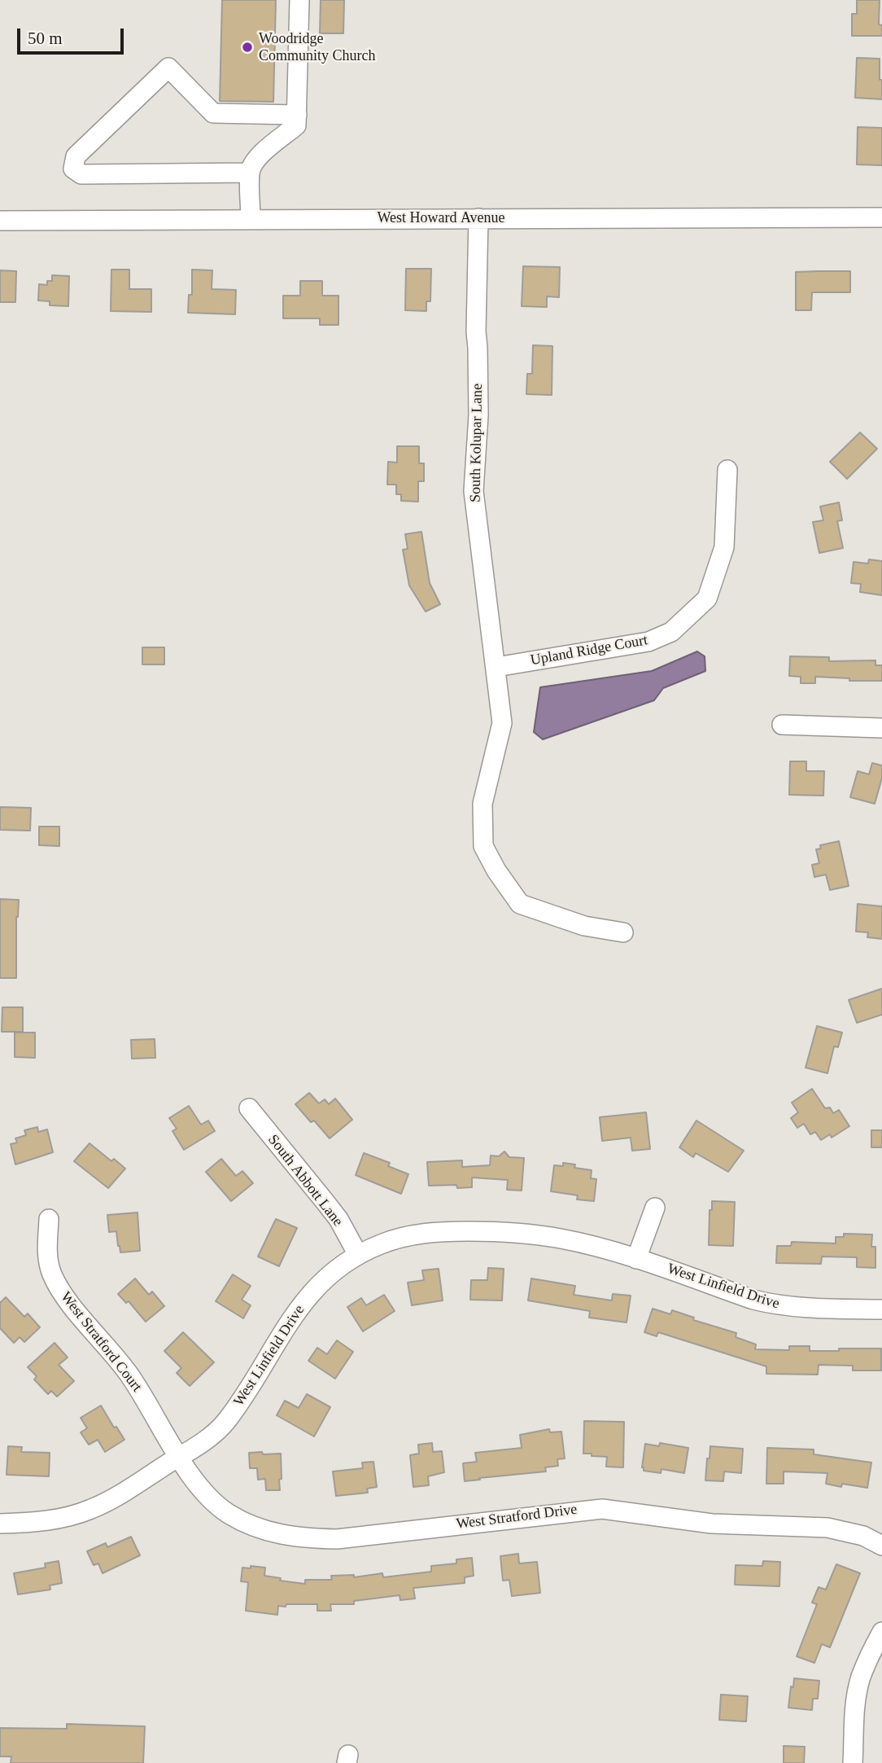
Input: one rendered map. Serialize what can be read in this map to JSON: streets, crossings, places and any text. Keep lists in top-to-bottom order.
{
  "streets": {
    "street": [
      "West Howard Avenue",
      "South Kolupar Lane",
      "Upland Ridge Court",
      "South Abbott Lane",
      "West Linfield Drive",
      "West Stratford Court",
      "West Stratford Drive"
    ]
  },
  "crossings": [
    ["West Howard Avenue", "South Kolupar Lane"],
    ["South Kolupar Lane", "Upland Ridge Court"],
    ["South Abbott Lane", "West Linfield Drive"],
    ["West Linfield Drive", "West Stratford Court"],
    ["West Linfield Drive", "West Stratford Drive"],
    ["West Stratford Court", "West Stratford Drive"]
  ],
  "places": ["Woodridge Community Church"],
  "scale_bar": "50 m"
}
